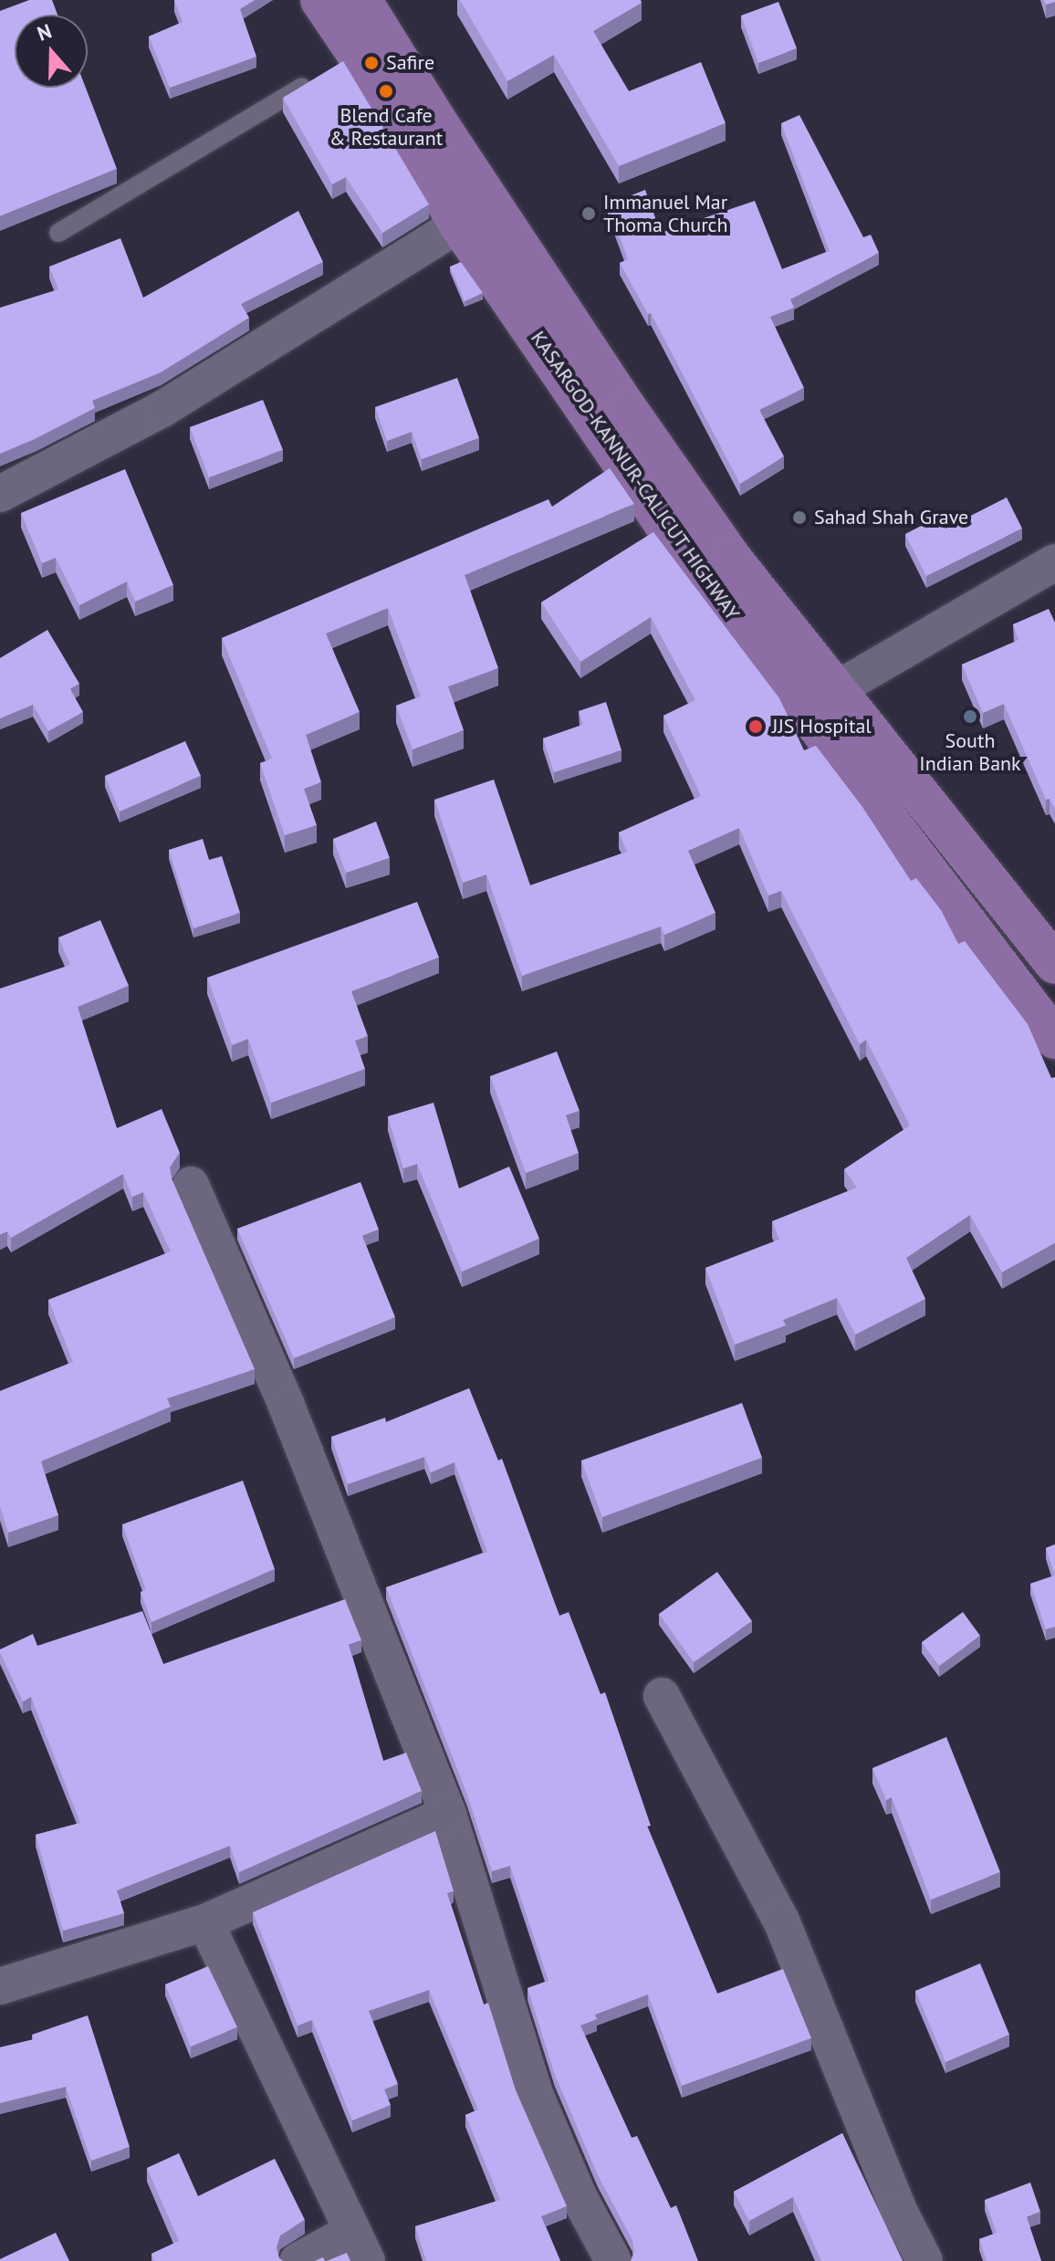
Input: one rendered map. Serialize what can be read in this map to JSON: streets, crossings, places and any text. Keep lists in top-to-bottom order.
{
  "streets": {
    "highway": ["KASARGOD-KANNUR-CALICUT HIGHWAY"]
  },
  "places": [
    "Safire",
    "Blend Cafe & Restaurant",
    "Immanuel Mar Thoma Church",
    "Sahad Shah Grave",
    "South Indian Bank",
    "JJS Hospital"
  ],
  "north": "top"
}
